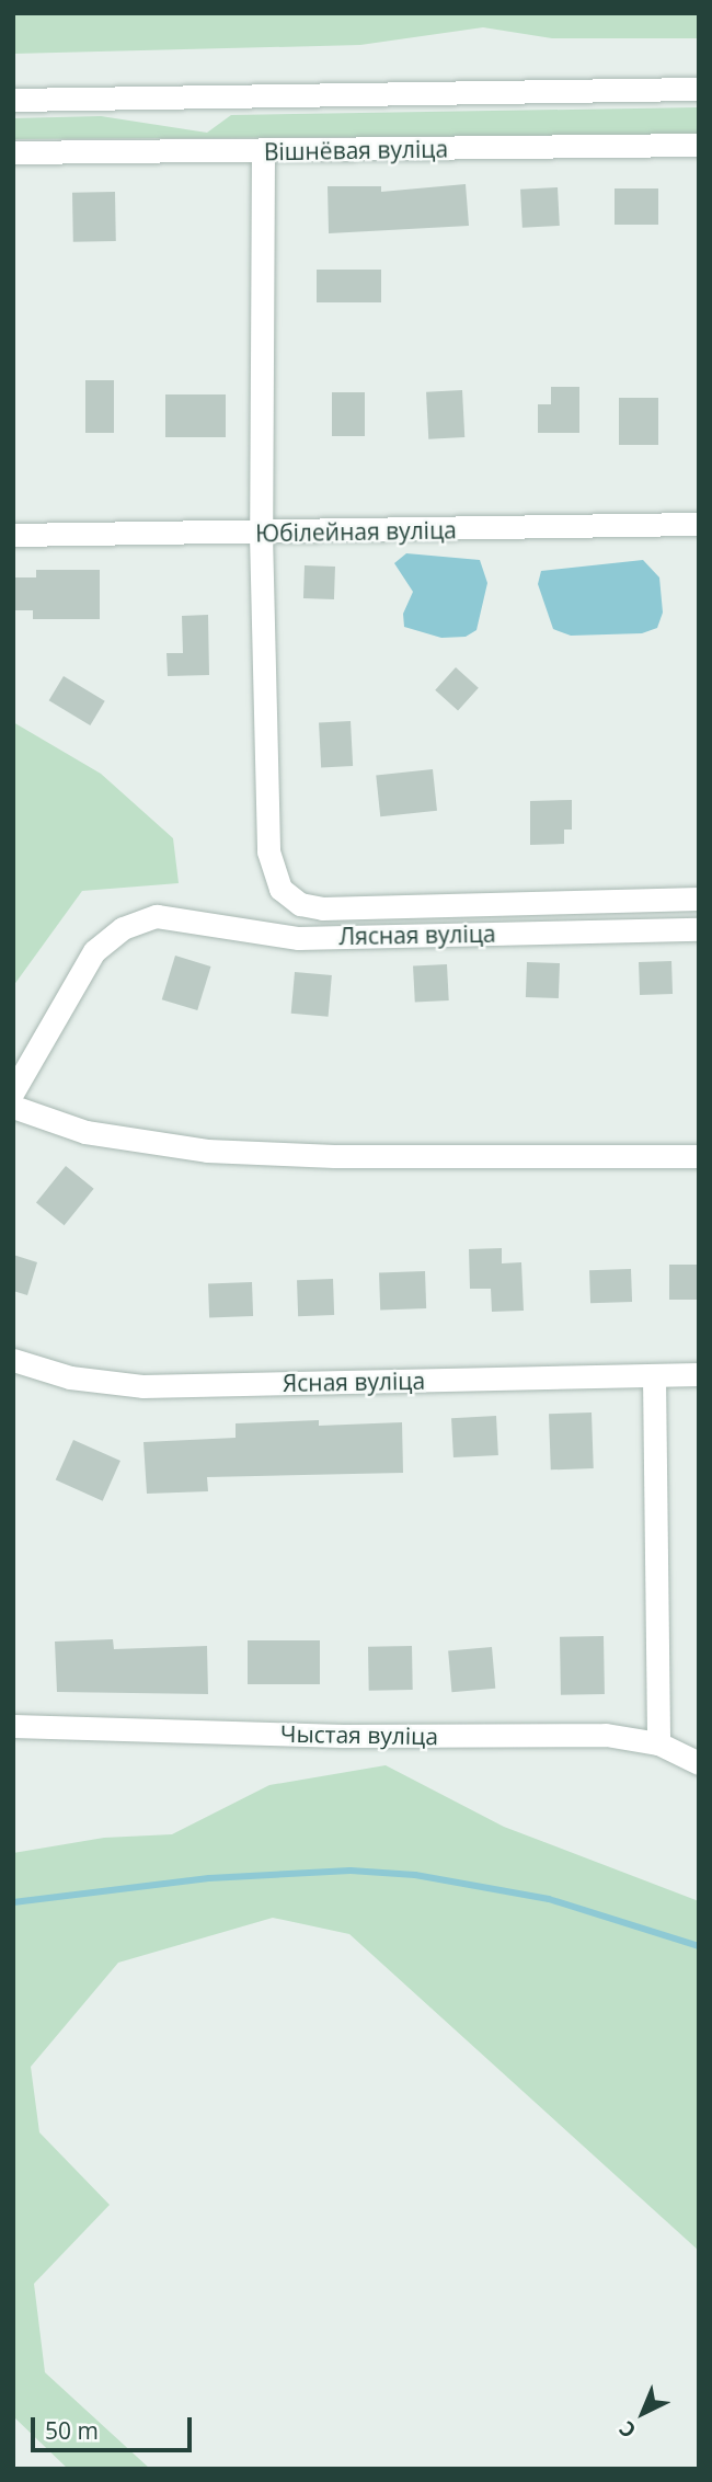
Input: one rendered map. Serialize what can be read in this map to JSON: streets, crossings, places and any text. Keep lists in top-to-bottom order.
{
  "streets": {
    "street": [
      "Вішнёвая вуліца",
      "Юбілейная вуліца",
      "Лясная вуліца",
      "Ясная вуліца",
      "Чыстая вуліца"
    ]
  },
  "crossings": [
    ["Вішнёвая вуліца", "Лясная вуліца"],
    ["Юбілейная вуліца", "Лясная вуліца"]
  ],
  "scale_bar": "50 m",
  "north": "bottom left"
}
